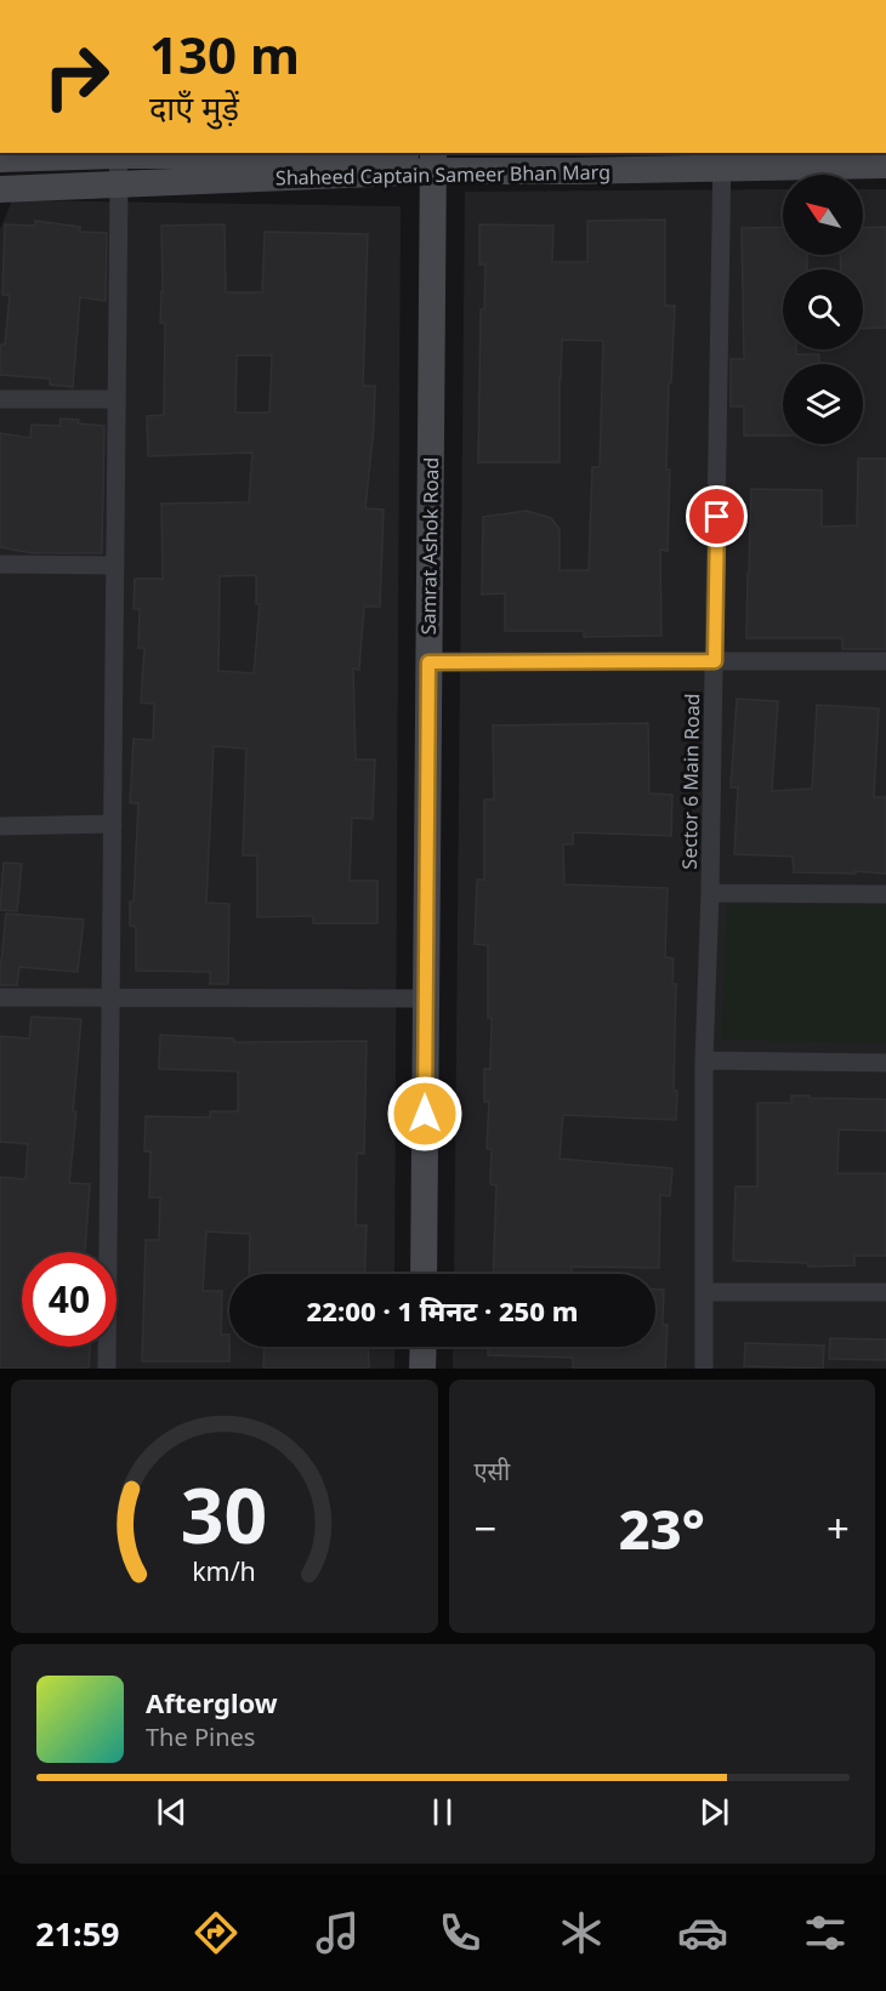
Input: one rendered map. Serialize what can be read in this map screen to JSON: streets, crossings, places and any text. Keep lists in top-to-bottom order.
{
  "streets": {
    "street": ["Shaheed Captain Sameer Bhan Marg", "Samrat Ashok Road", "Sector 6 Main Road"]
  },
  "crossings": [
    ["Shaheed Captain Sameer Bhan Marg", "Samrat Ashok Road"],
    ["Shaheed Captain Sameer Bhan Marg", "Sector 6 Main Road"]
  ],
  "north": "top left",
  "page": {
    "turn": ["130 m", "दाएँ मुड़ें"],
    "limit": "40",
    "trip": "22:00 · 1 मिनट · 250 m",
    "tile": "एसी",
    "heat": ["−", "23°", "+"],
    "song": ["Afterglow", "The Pines"],
    "tabs": "21:59",
    "gauge": ["30", "km/h"]
  }
}
